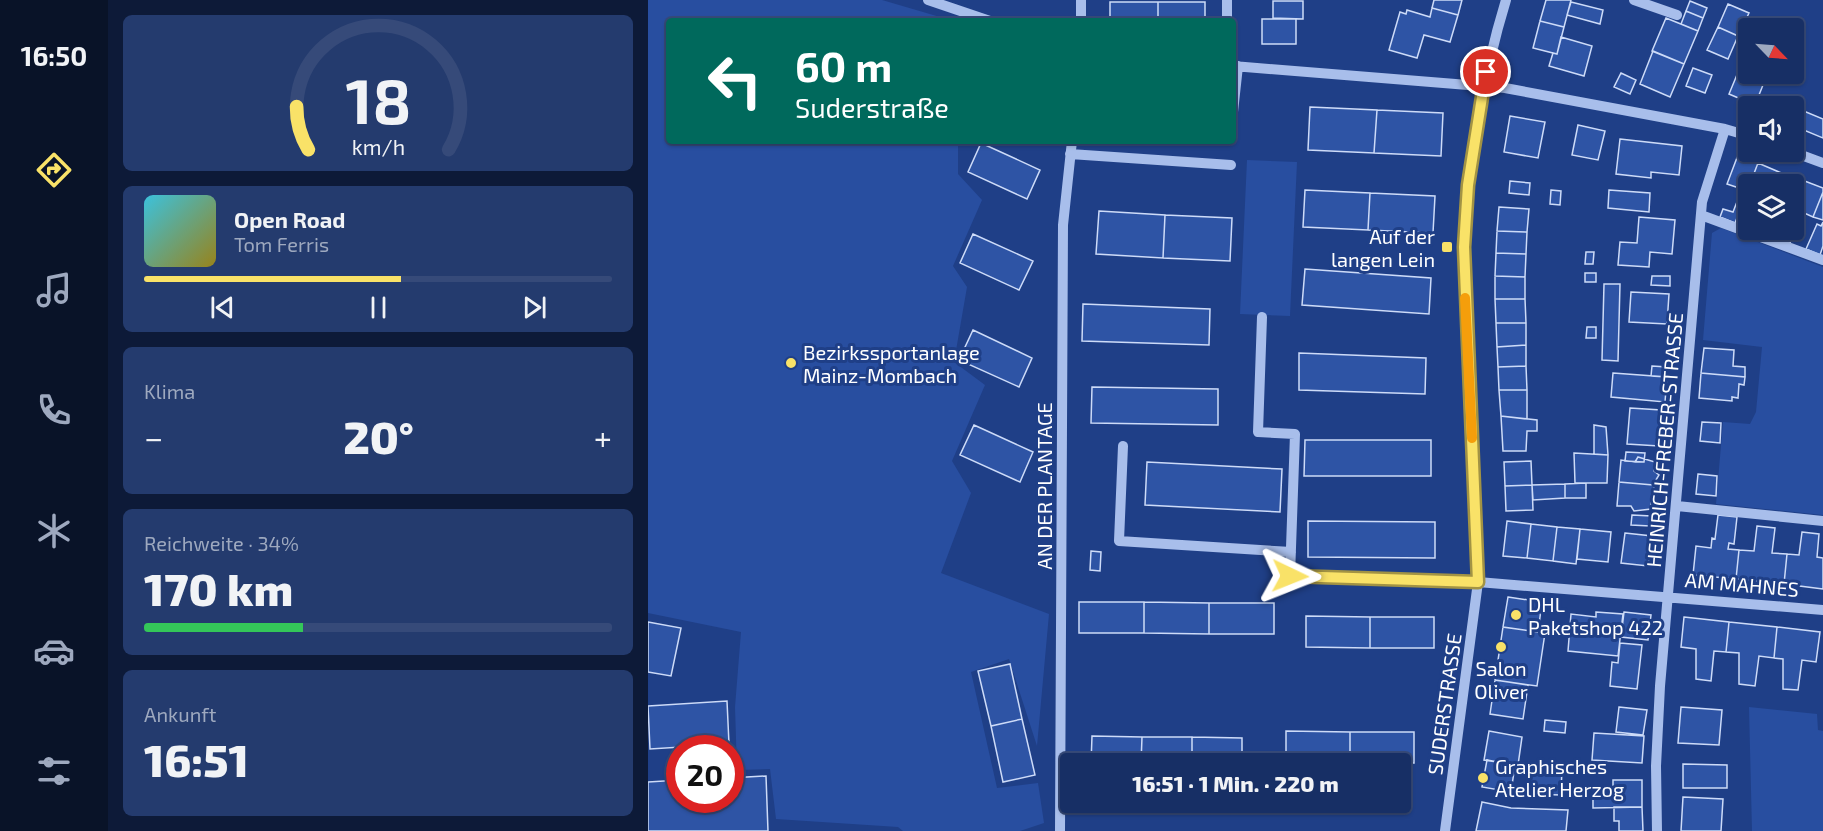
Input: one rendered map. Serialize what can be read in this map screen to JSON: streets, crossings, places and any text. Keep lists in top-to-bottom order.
{
  "streets": {
    "street": [
      "HEINRICH-FREBER-STRASSE",
      "AN DER PLANTAGE",
      "AM MAHNES",
      "SUDERSTRASSE"
    ]
  },
  "crossings": [
    ["HEINRICH-FREBER-STRASSE", "AM MAHNES"],
    ["AM MAHNES", "SUDERSTRASSE"]
  ],
  "places": {
    "transit": ["Auf der langen Lein"],
    "other": [
      "Bezirkssportanlage Mainz-Mombach",
      "DHL Paketshop 422",
      "Salon Oliver",
      "Graphisches Atelier Herzog"
    ]
  },
  "north": "bottom right",
  "page": {
    "tabs": "16:50",
    "turn": ["60 m", "Suderstraße"],
    "song": ["Open Road", "Tom Ferris"],
    "tile": [
      "Klima",
      ["Reichweite · 34%", "170 km"],
      ["Ankunft", "16:51"]
    ],
    "heat": ["−", "20°", "+"],
    "limit": "20",
    "trip": "16:51 · 1 Min. · 220 m",
    "gauge": ["18", "km/h"]
  }
}
